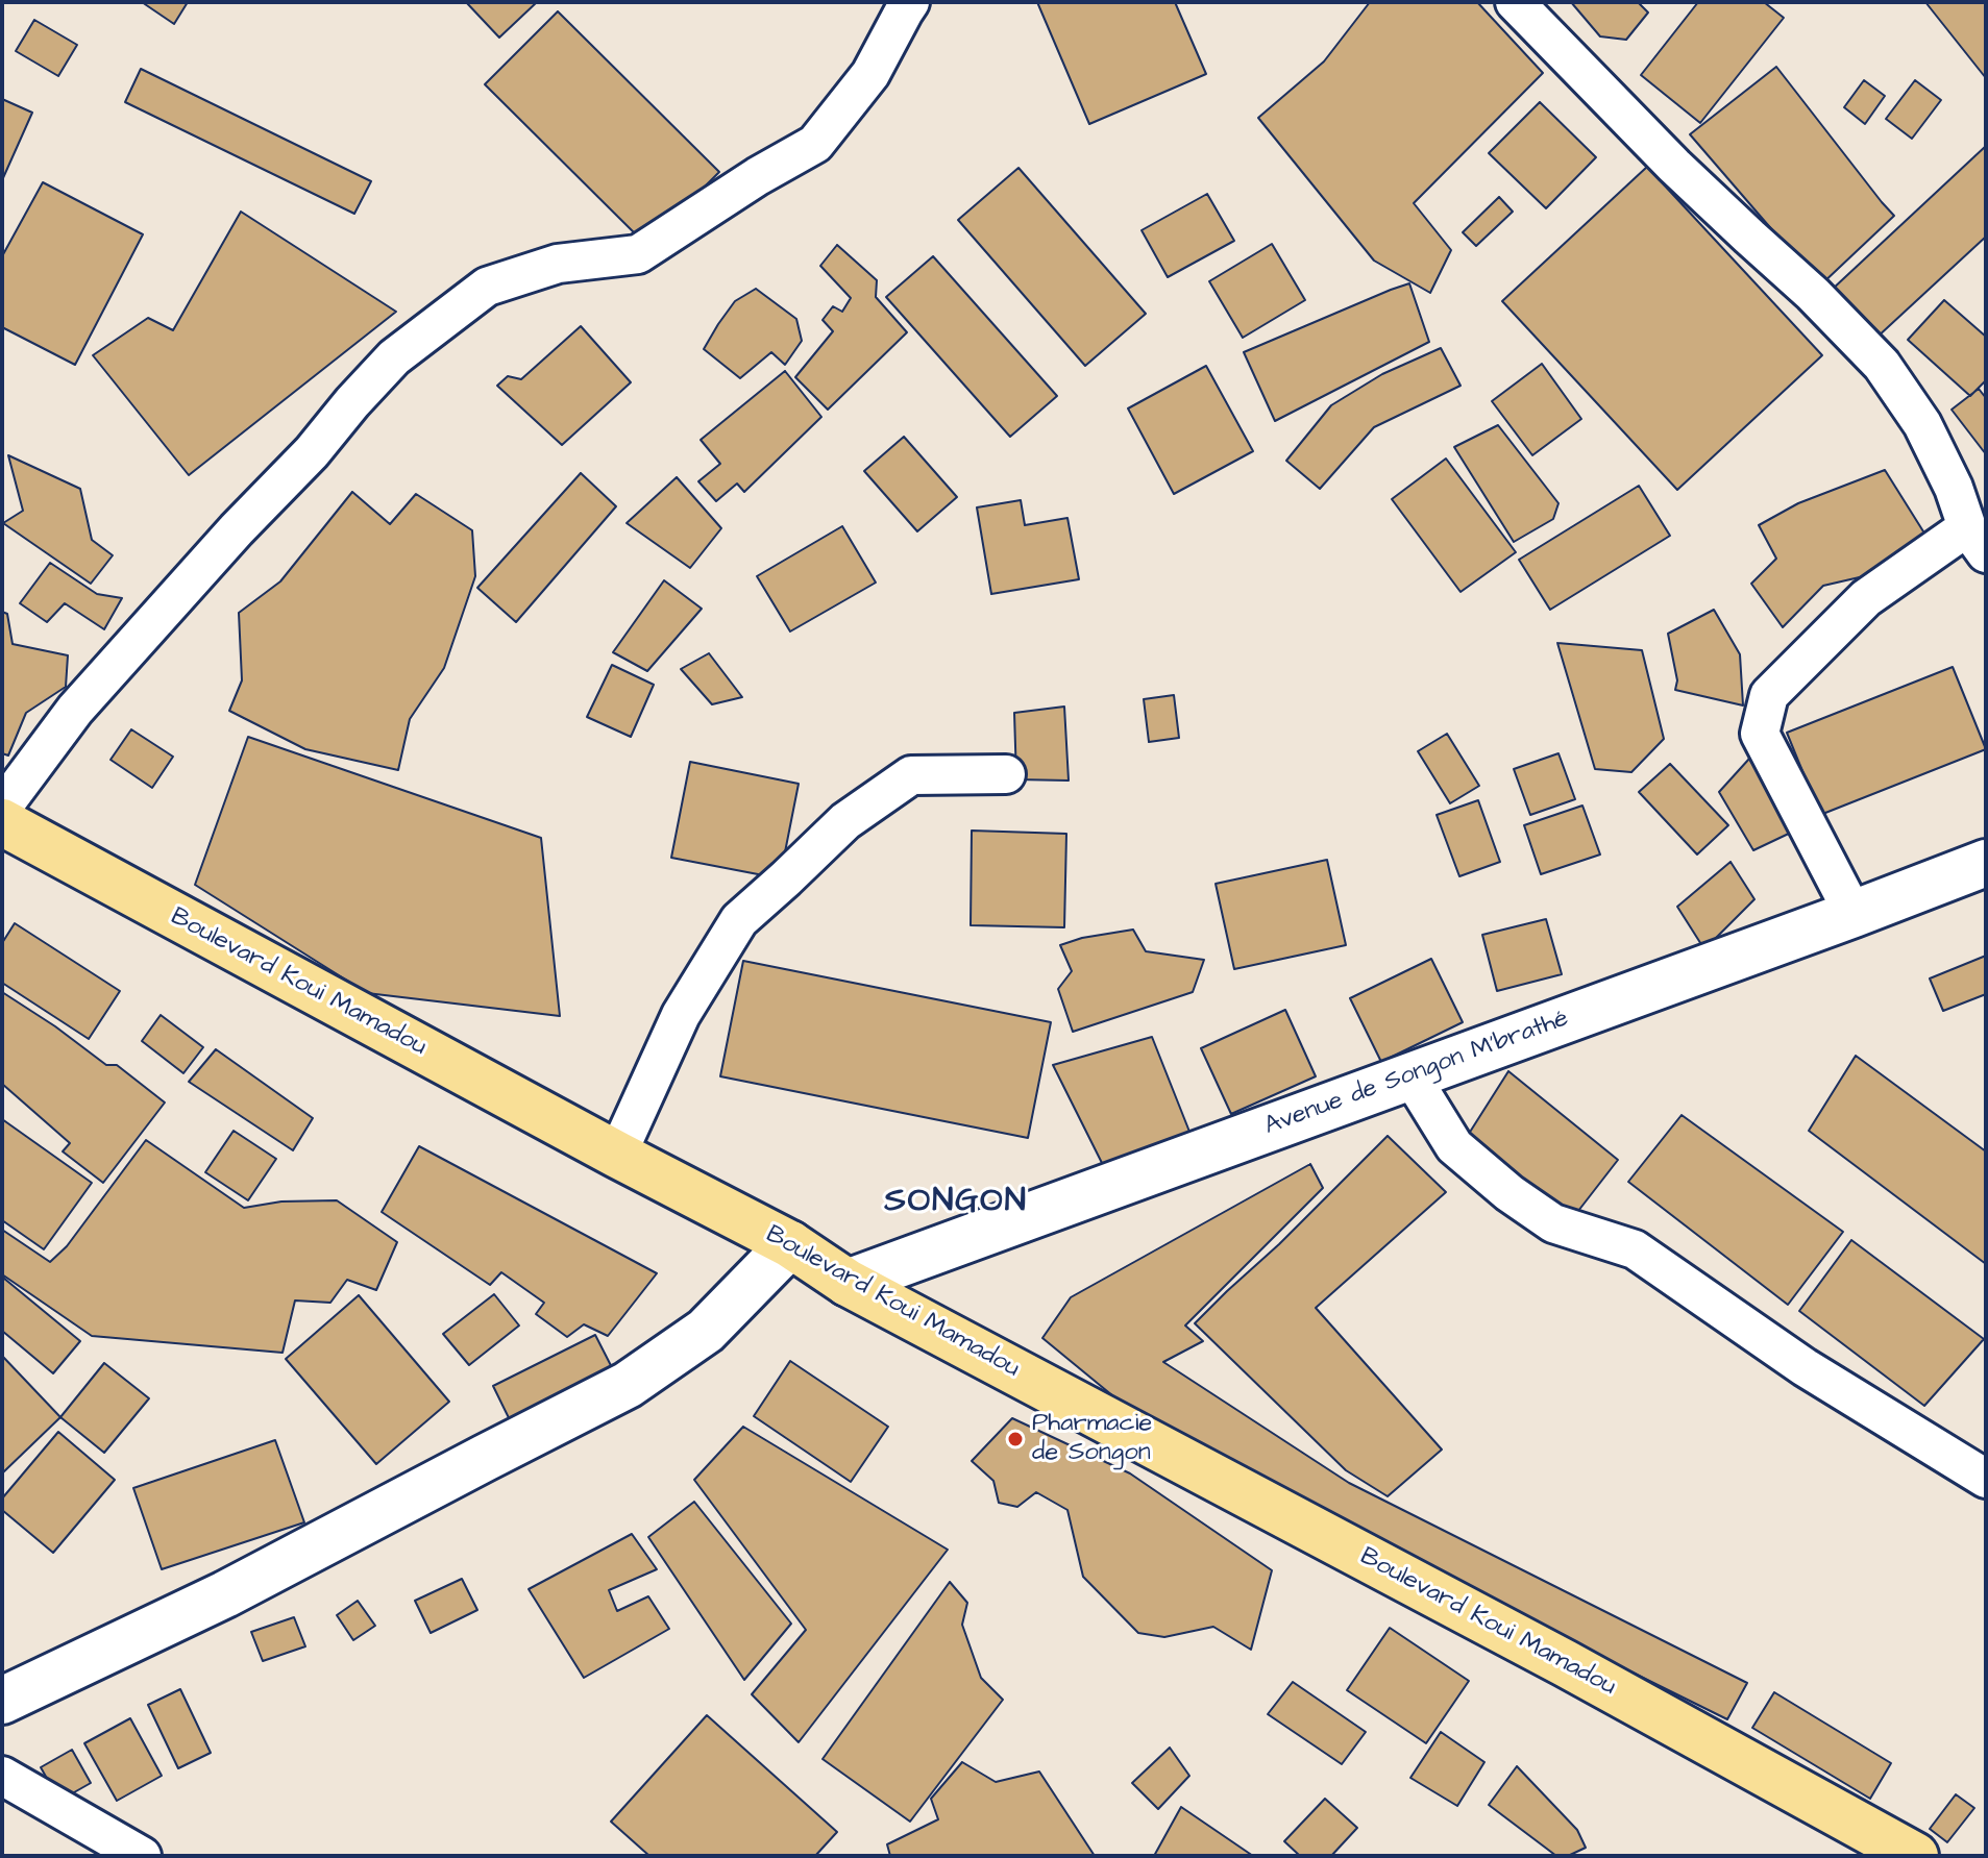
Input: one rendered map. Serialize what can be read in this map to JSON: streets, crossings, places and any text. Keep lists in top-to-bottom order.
{
  "streets": {
    "main road": ["Boulevard Koui Mamadou"],
    "street": ["Avenue de Songon M'brathé"]
  },
  "crossings": [
    ["Boulevard Koui Mamadou", "Avenue de Songon M'brathé"]
  ],
  "districts": ["SONGON"],
  "places": ["Pharmacie de Songon"]
}
